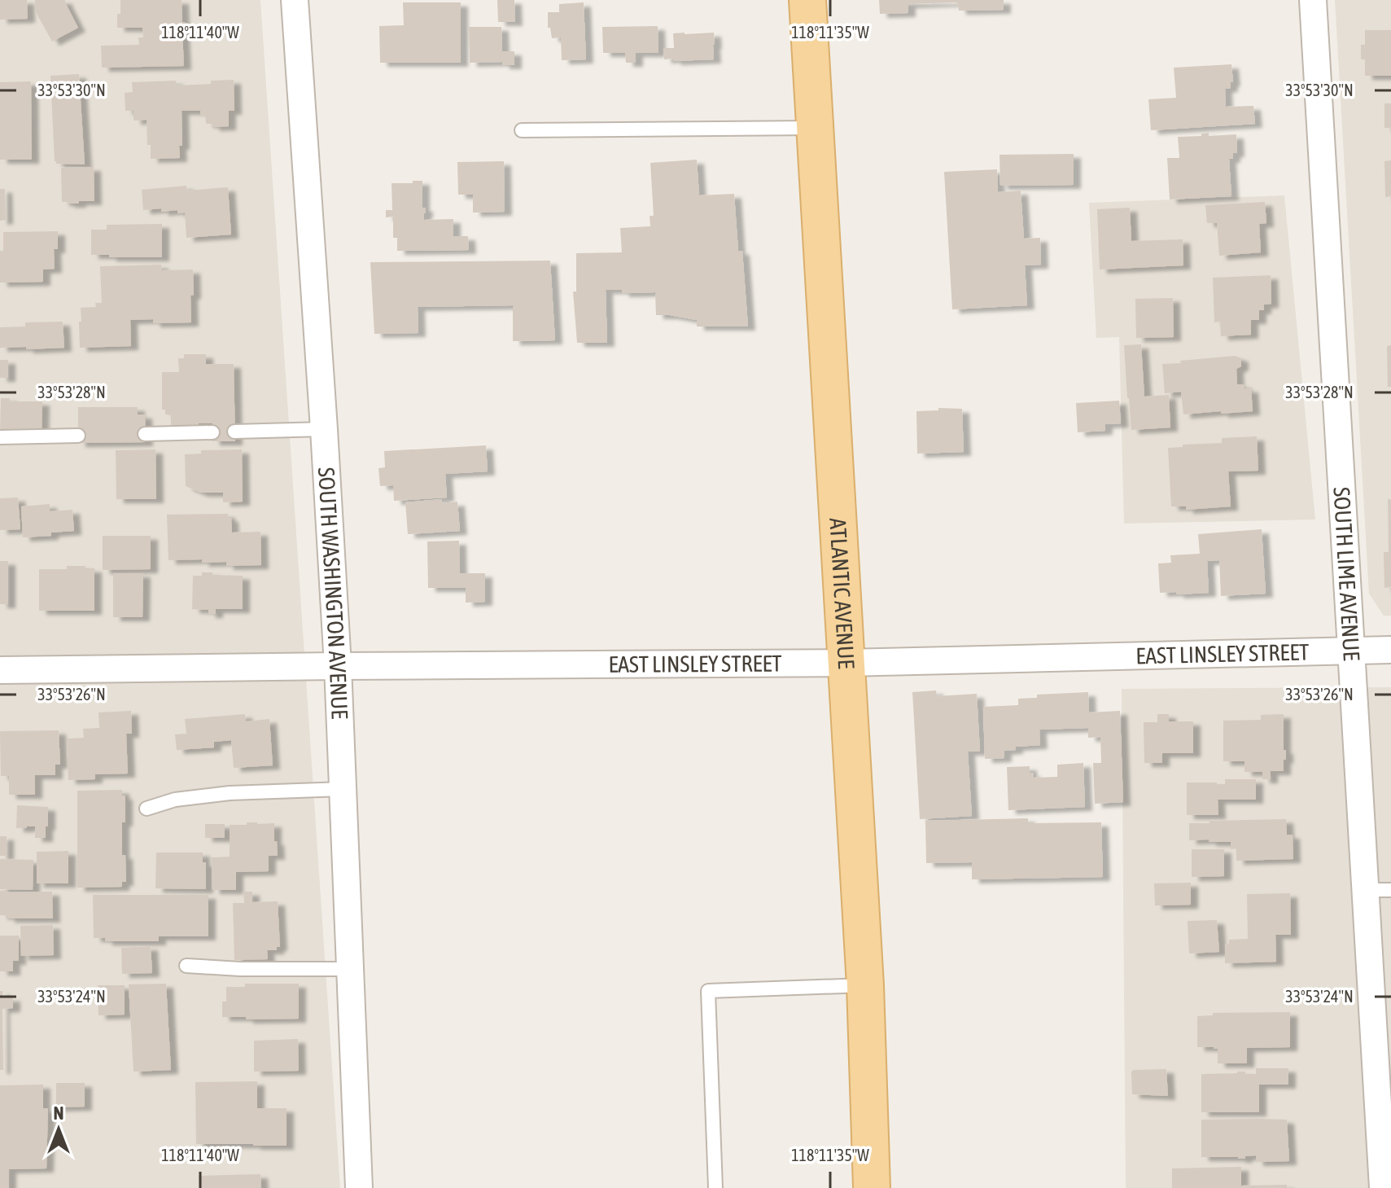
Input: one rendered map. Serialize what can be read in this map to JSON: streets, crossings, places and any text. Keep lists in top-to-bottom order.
{
  "streets": {
    "main road": ["ATLANTIC AVENUE"],
    "street": ["SOUTH LIME AVENUE", "SOUTH WASHINGTON AVENUE", "EAST LINSLEY STREET"]
  },
  "crossings": [
    ["SOUTH LIME AVENUE", "EAST LINSLEY STREET"],
    ["SOUTH WASHINGTON AVENUE", "EAST LINSLEY STREET"],
    ["ATLANTIC AVENUE", "EAST LINSLEY STREET"]
  ],
  "north": "top",
  "coordinates": [
    "118°11'40\"W",
    "118°11'35\"W",
    "33°53'30\"N",
    "33°53'28\"N",
    "33°53'26\"N",
    "33°53'24\"N"
  ]
}
